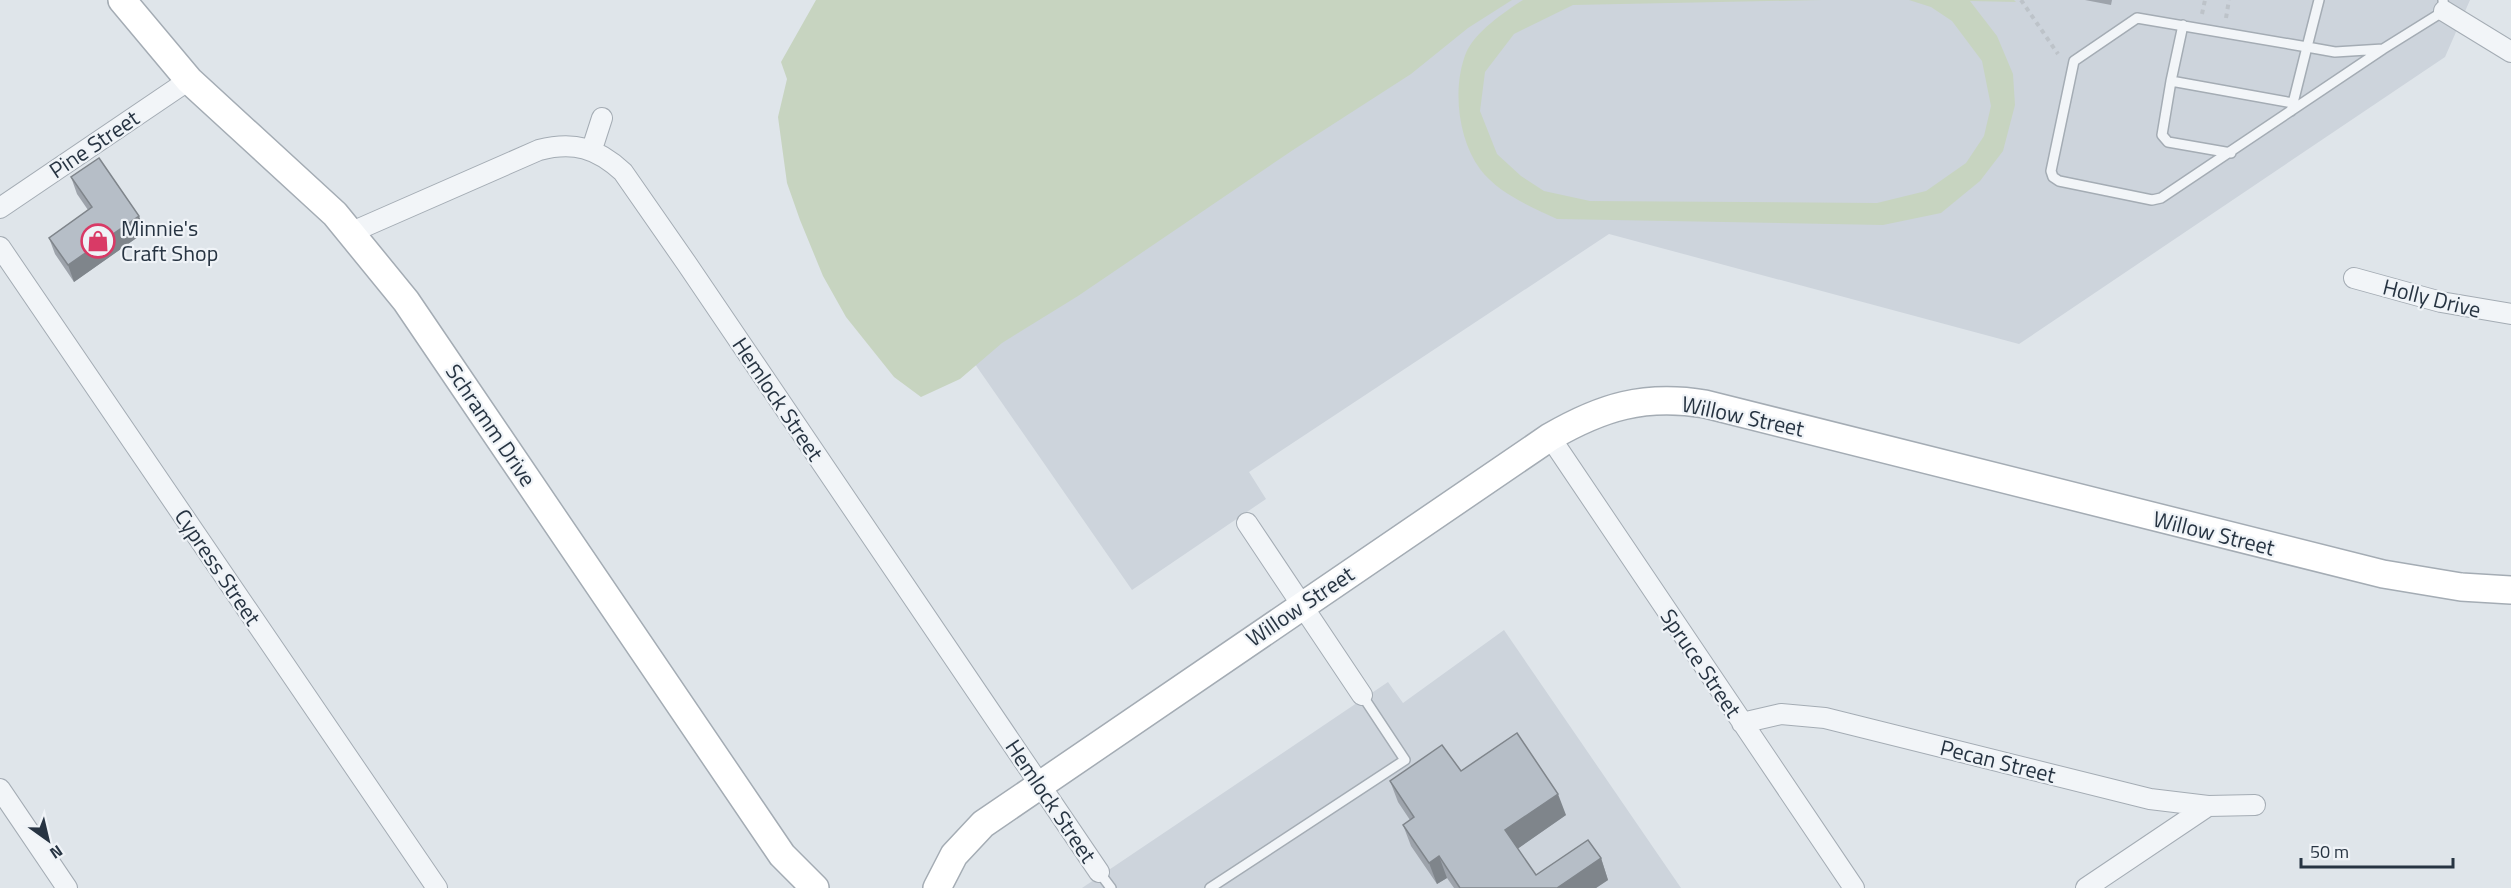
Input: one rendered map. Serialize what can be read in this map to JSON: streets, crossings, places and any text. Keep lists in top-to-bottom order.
{
  "streets": {
    "street": [
      "Pine Street",
      "Holly Drive",
      "Hemlock Street",
      "Willow Street",
      "Schramm Drive",
      "Cypress Street",
      "Spruce Street",
      "Pecan Street"
    ]
  },
  "crossings": [
    ["Pine Street", "Schramm Drive"],
    ["Hemlock Street", "Willow Street"],
    ["Willow Street", "Spruce Street"],
    ["Spruce Street", "Pecan Street"]
  ],
  "places": {
    "shop": ["Minnie's Craft Shop"]
  },
  "scale_bar": "50 m",
  "north": "bottom right"
}
